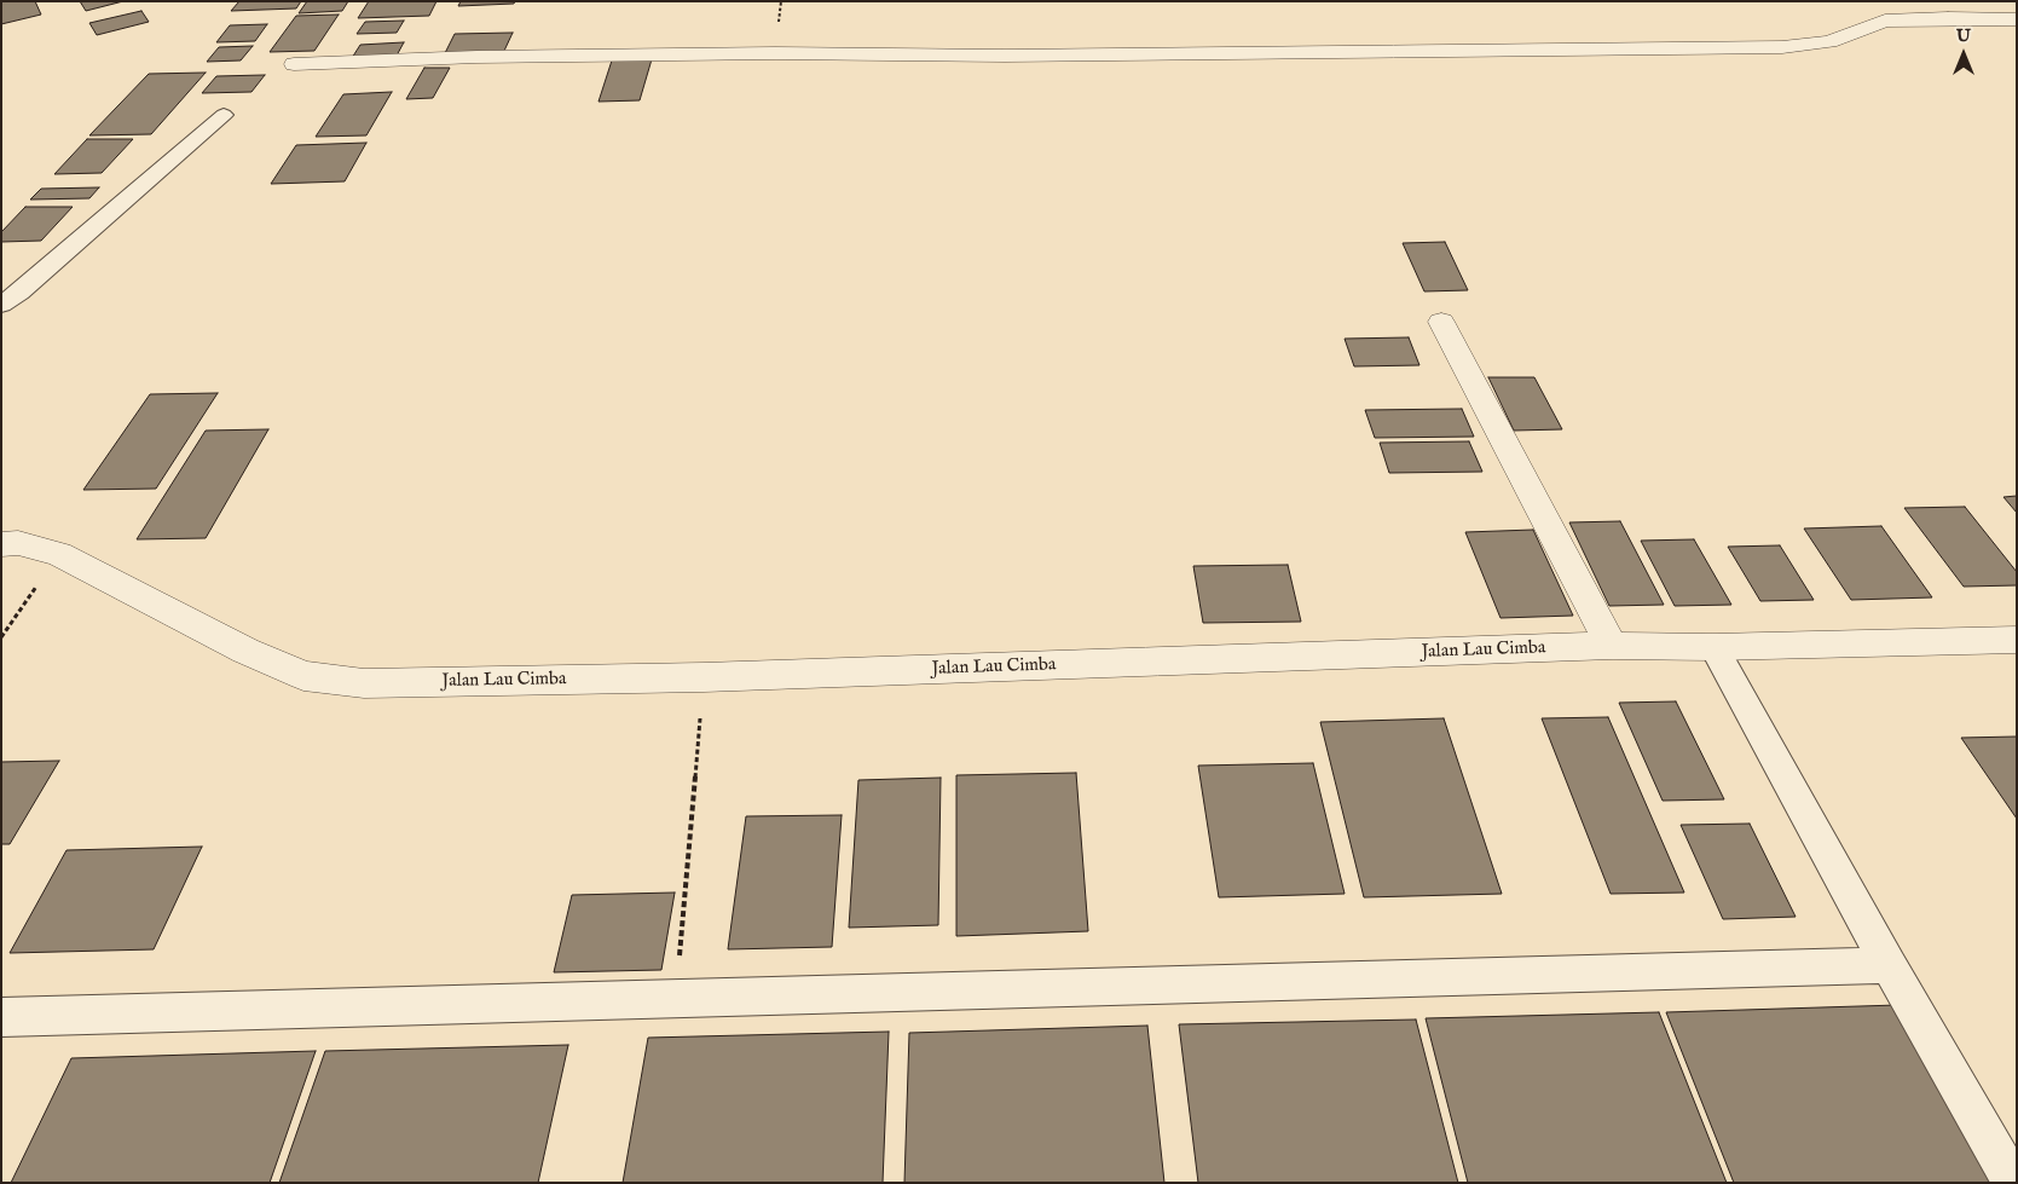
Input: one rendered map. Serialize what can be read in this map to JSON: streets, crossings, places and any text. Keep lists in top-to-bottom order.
{
  "streets": {
    "street": ["Jalan Lau Cimba"]
  },
  "north": "top"
}
